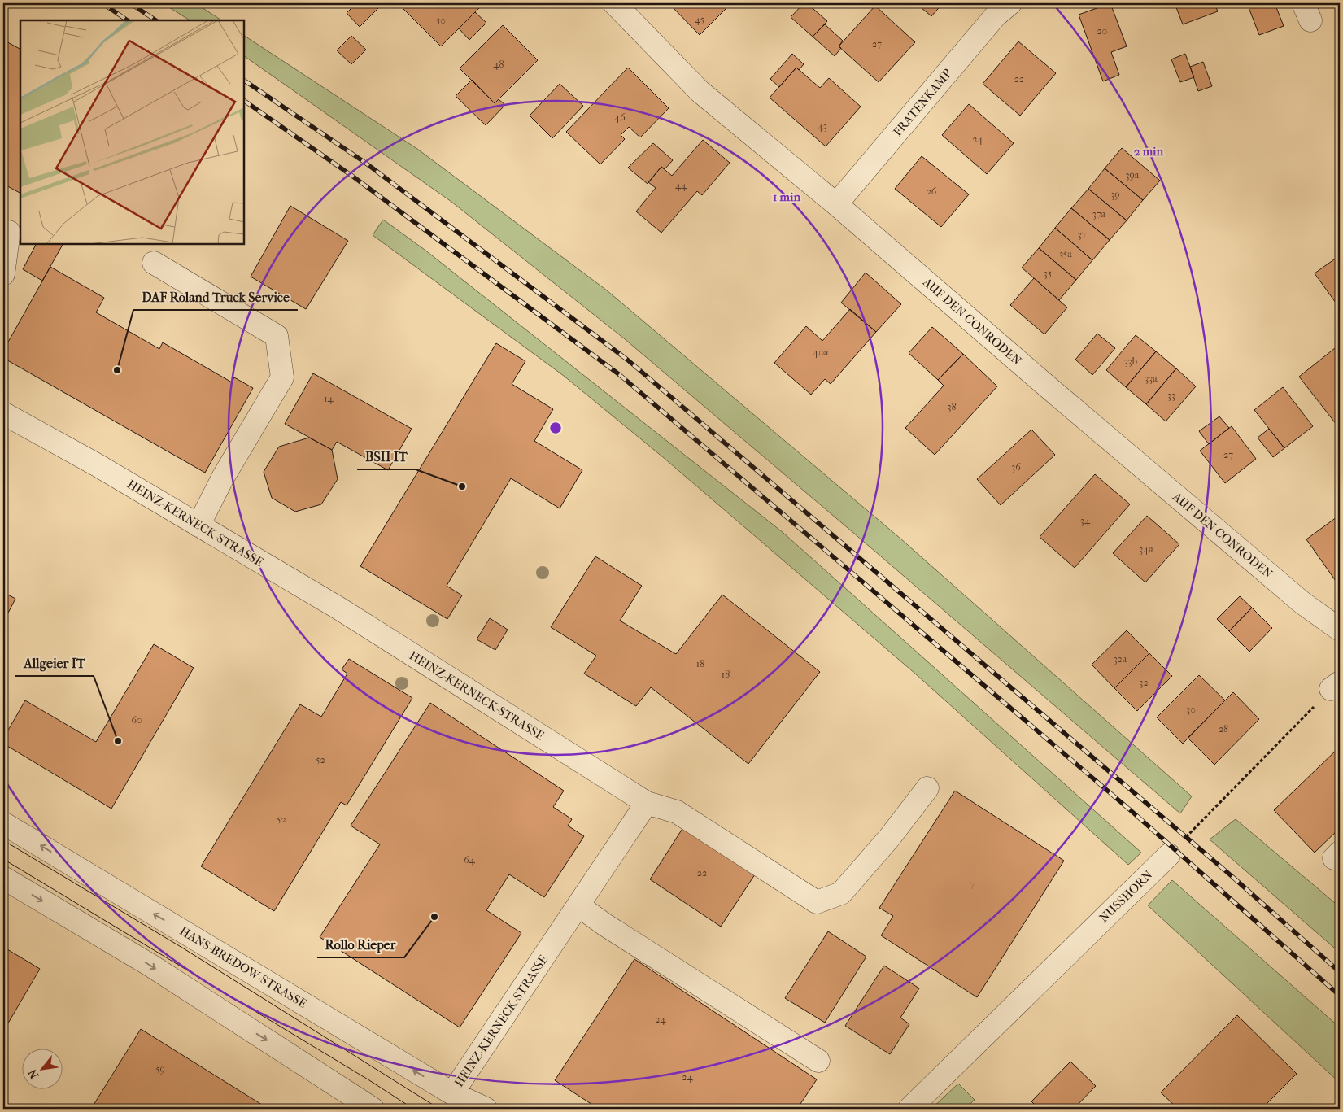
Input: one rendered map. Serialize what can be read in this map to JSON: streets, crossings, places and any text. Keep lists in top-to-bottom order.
{
  "streets": {
    "street": [
      "FRATENKAMP",
      "AUF DEN CONRODEN",
      "HEINZ-KERNECK-STRASSE",
      "NUSSHORN",
      "HANS-BREDOW-STRASSE"
    ]
  },
  "crossings": [
    ["FRATENKAMP", "AUF DEN CONRODEN"],
    ["HEINZ-KERNECK-STRASSE", "HANS-BREDOW-STRASSE"]
  ],
  "places": [
    "DAF Roland Truck Service",
    "BSH IT",
    "Allgeier IT",
    "Rollo Rieper"
  ],
  "house_numbers": [
    "45",
    "50",
    "20",
    "27",
    "48",
    "22",
    "46",
    "43",
    "24",
    "39a",
    "44",
    "26",
    "39",
    "37a",
    "37",
    "35a",
    "35",
    "40a",
    "33b",
    "33a",
    "33",
    "14",
    "38",
    "27",
    "36",
    "34",
    "34a",
    "32a",
    "18",
    "18",
    "32",
    "30",
    "60",
    "28",
    "52",
    "52",
    "64",
    "22",
    "7",
    "24",
    "59",
    "24"
  ],
  "north": "bottom left",
  "rings": ["2 min", "1 min"]
}
